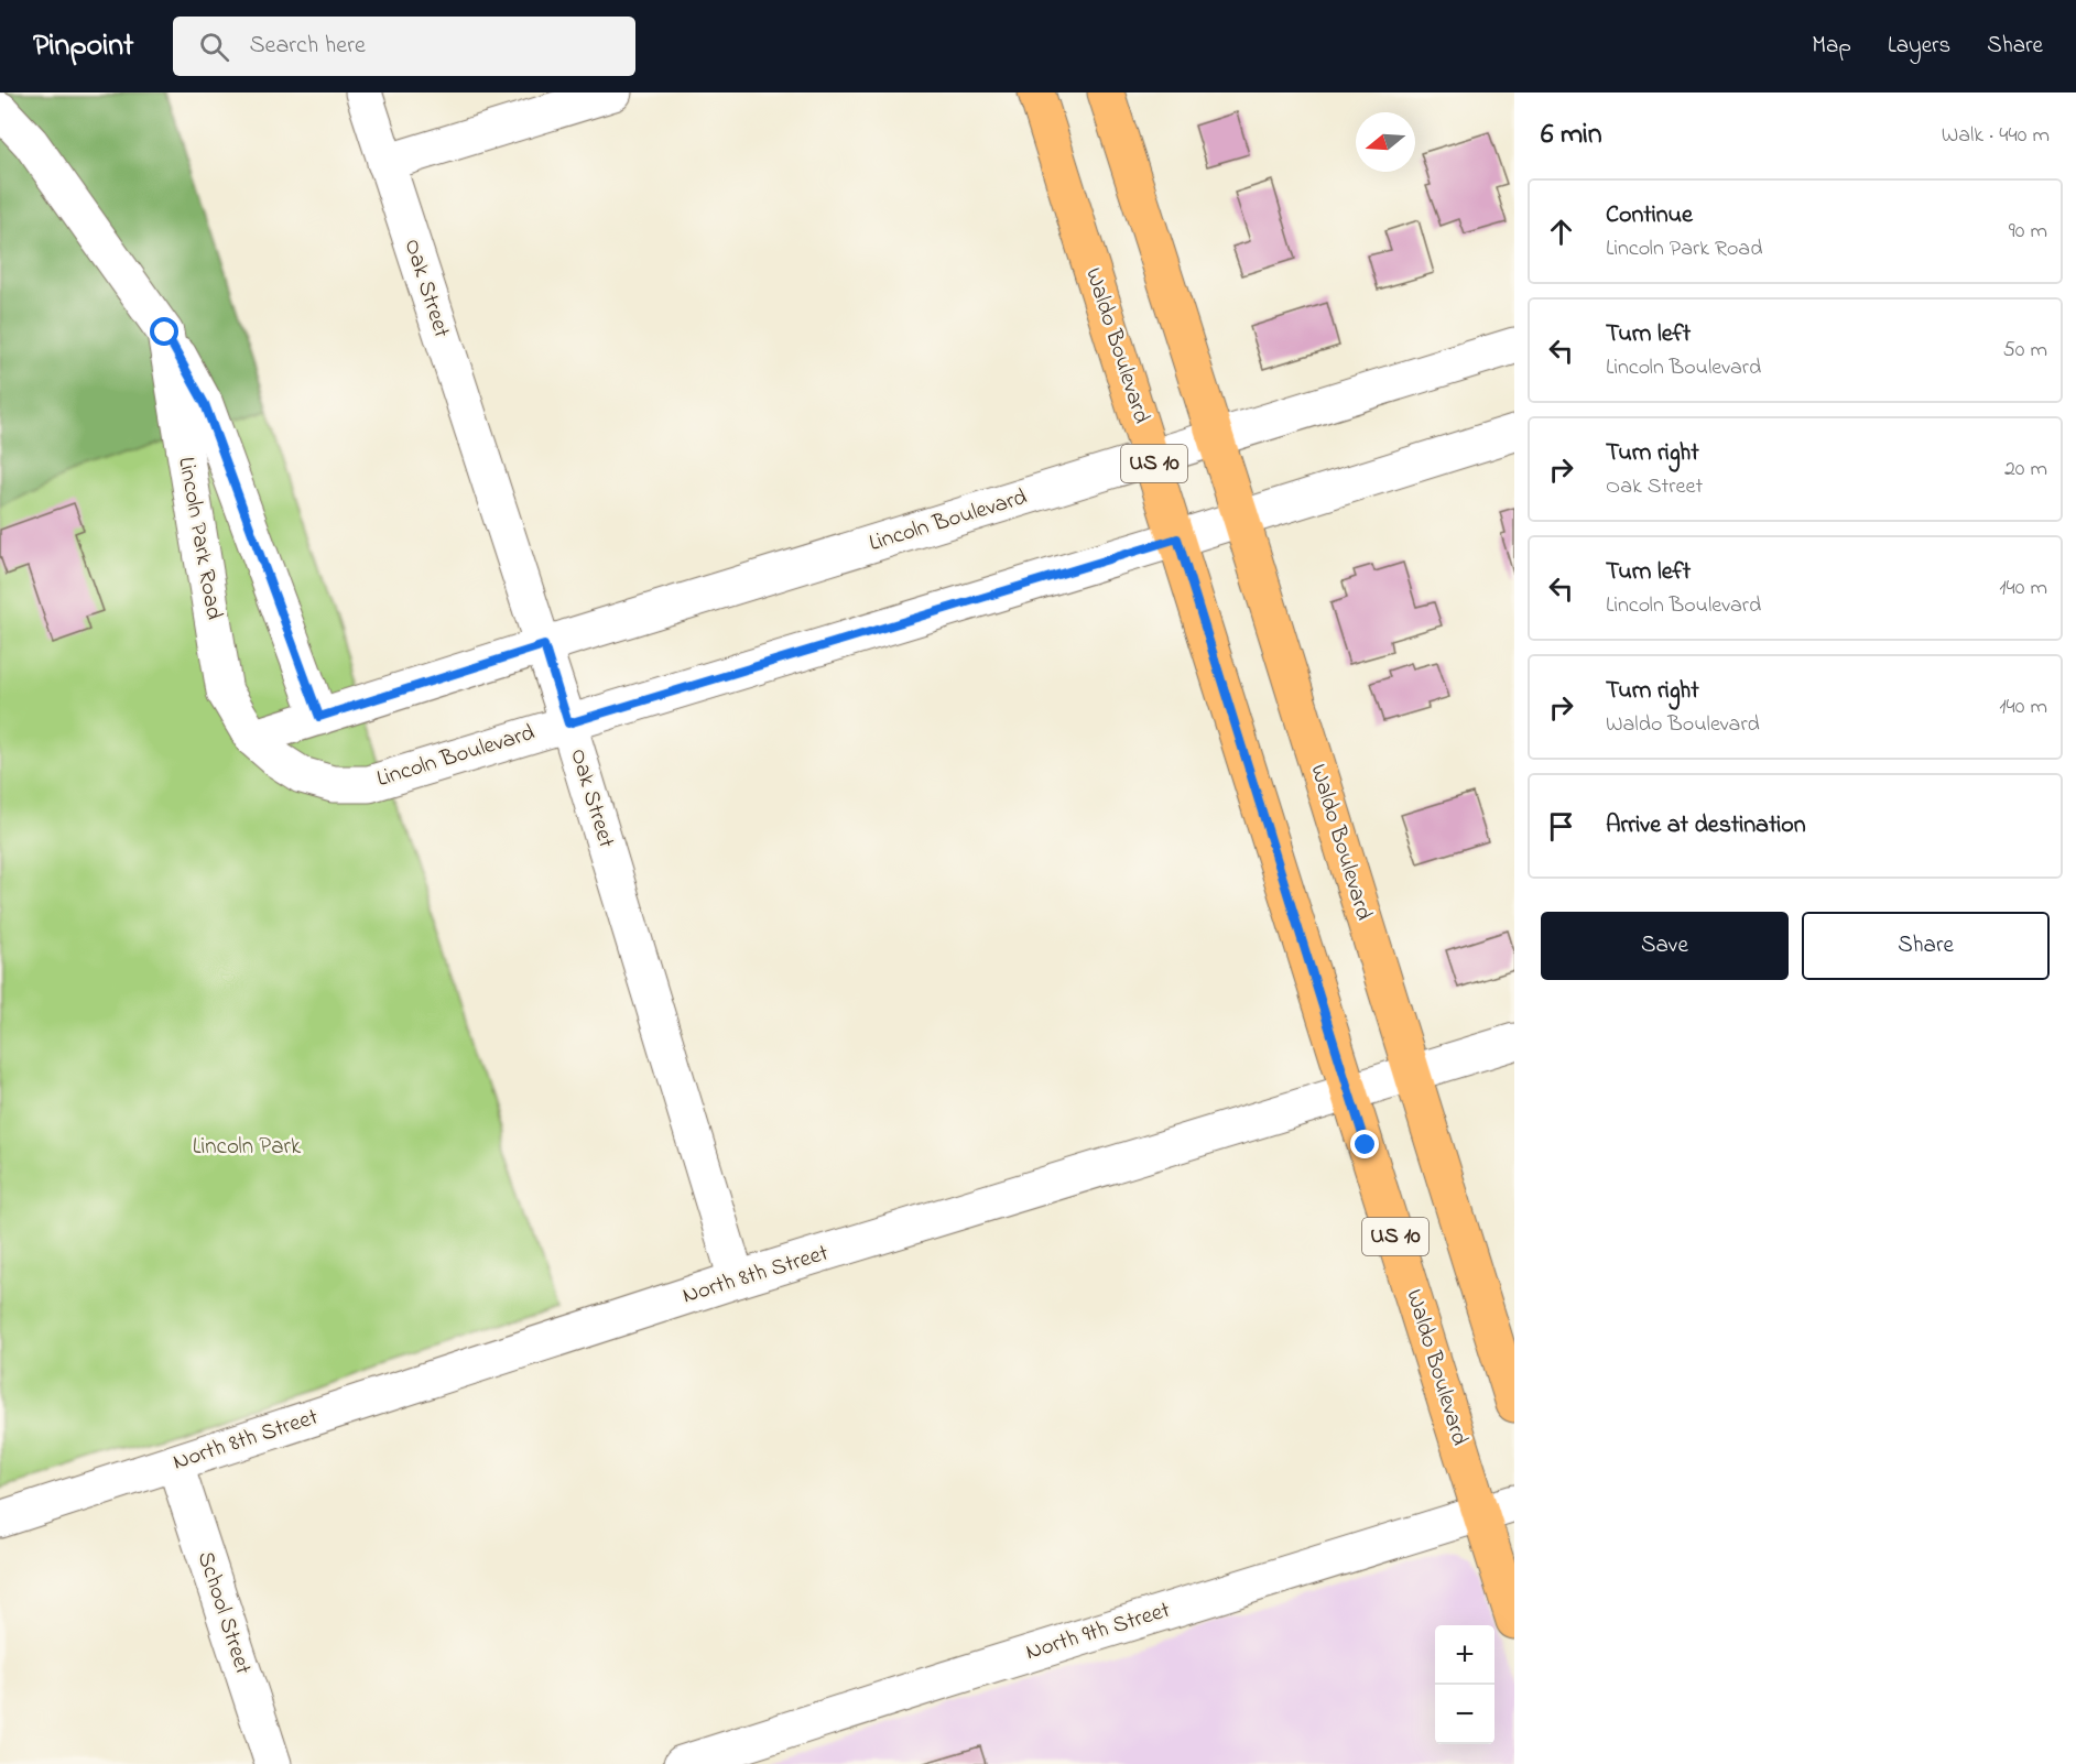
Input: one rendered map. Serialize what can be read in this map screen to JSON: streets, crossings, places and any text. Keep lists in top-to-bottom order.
{
  "streets": {
    "main road": ["Waldo Boulevard", "US 10"],
    "street": [
      "Oak Street",
      "Lincoln Boulevard",
      "Lincoln Park Road",
      "North 8th Street",
      "School Street",
      "North 9th Street"
    ]
  },
  "crossings": [
    ["Oak Street", "Lincoln Boulevard"],
    ["Oak Street", "North 8th Street"],
    ["Waldo Boulevard", "Lincoln Boulevard"],
    ["Waldo Boulevard", "North 8th Street"],
    ["Waldo Boulevard", "North 9th Street"],
    ["Lincoln Boulevard", "Lincoln Park Road"],
    ["North 8th Street", "School Street"]
  ],
  "parks": ["Lincoln Park"],
  "north": "left",
  "page": {
    "header": "Pinpoint",
    "search": "Search here",
    "nav": ["Map", "Layers", "Share"],
    "heading": ["6 min", "Walk · 440 m"],
    "list": [
      ["Continue", "Lincoln Park Road", "90 m"],
      ["Turn left", "Lincoln Boulevard", "50 m"],
      ["Turn right", "Oak Street", "20 m"],
      ["Turn left", "Lincoln Boulevard", "140 m"],
      ["Turn right", "Waldo Boulevard", "140 m"],
      "Arrive at destination"
    ],
    "buttons": ["Save", "Share"],
    "map_buttons": ["+", "−"]
  }
}
